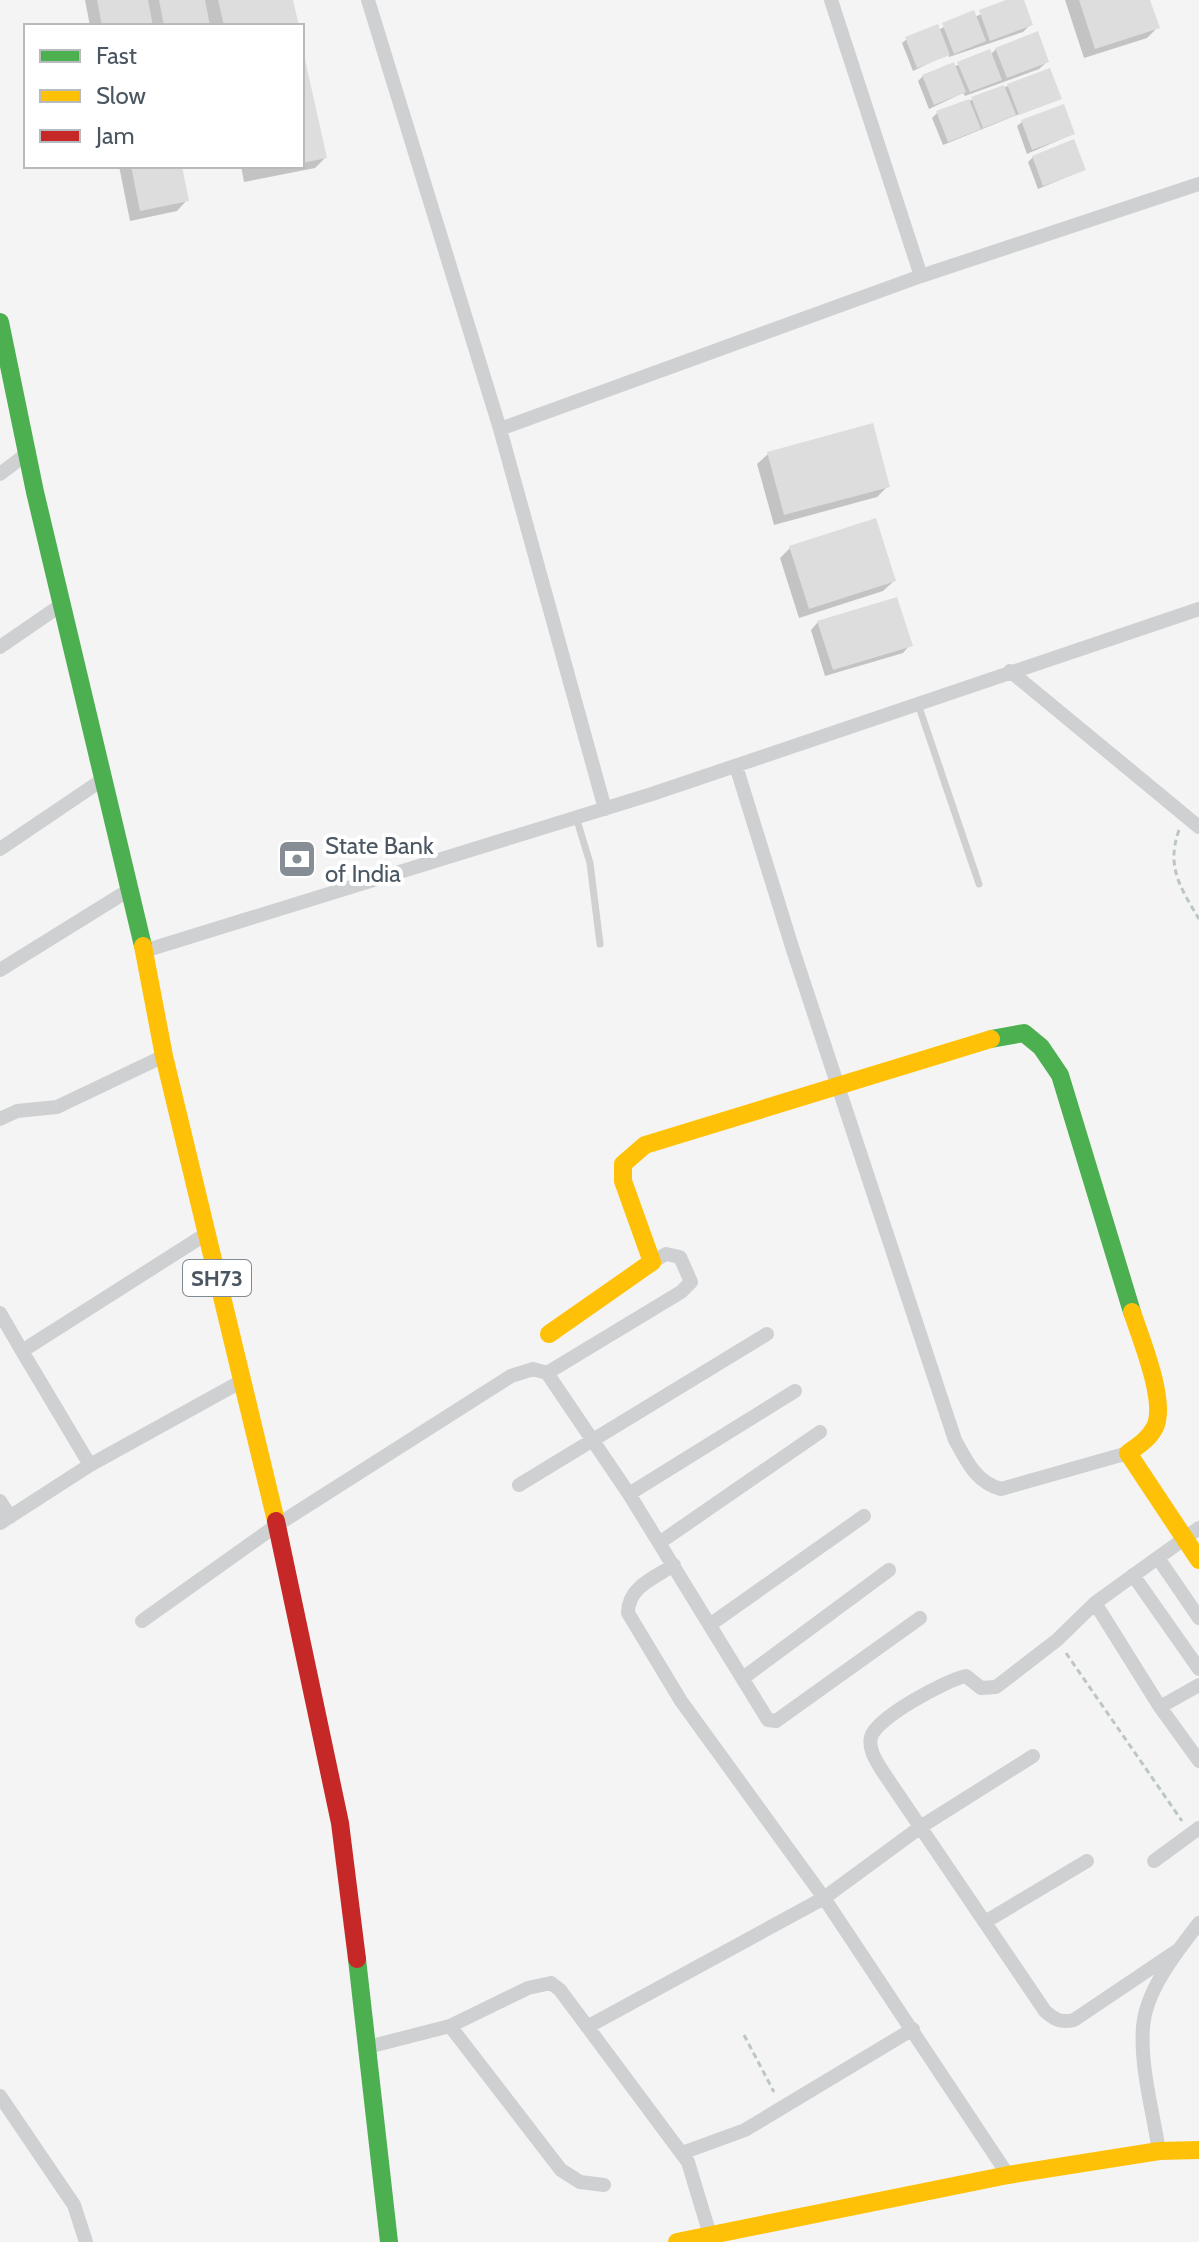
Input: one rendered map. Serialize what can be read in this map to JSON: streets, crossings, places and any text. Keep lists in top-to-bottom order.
{
  "streets": {
    "main road": ["SH73"]
  },
  "places": {
    "bank": ["State Bank of India"]
  },
  "legend": ["Fast", "Slow", "Jam"]
}
